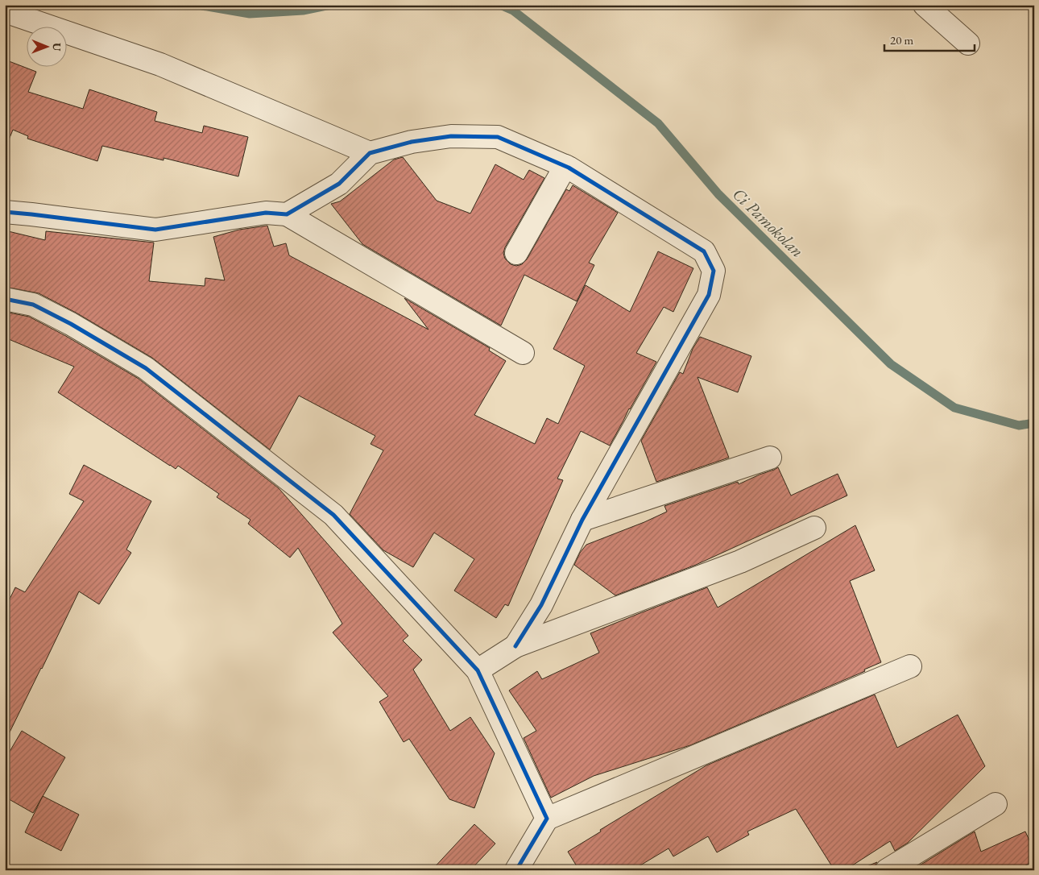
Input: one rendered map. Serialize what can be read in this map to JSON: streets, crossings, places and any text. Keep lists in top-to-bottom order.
{
  "water": ["Ci Pamokolan"],
  "scale_bar": "20 m",
  "north": "right"
}
